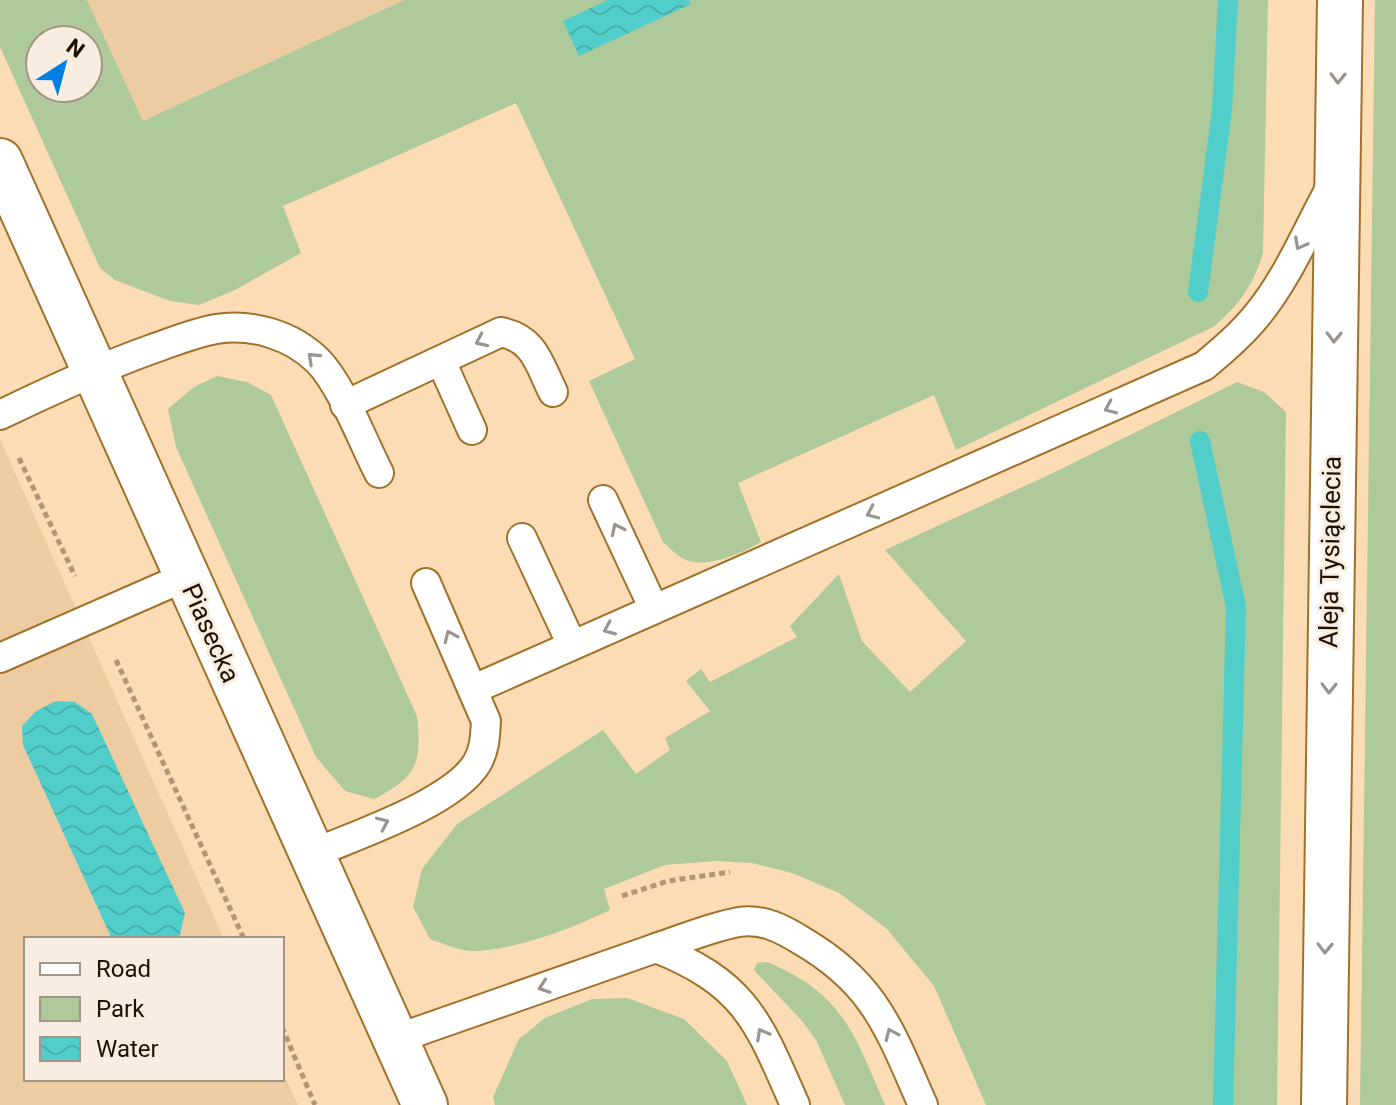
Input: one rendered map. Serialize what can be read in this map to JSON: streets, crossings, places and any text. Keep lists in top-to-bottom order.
{
  "streets": {
    "main road": ["Aleja Tysiąclecia", "Piasecka"]
  },
  "one_way": ["Aleja Tysiąclecia"],
  "legend": ["Road", "Park", "Water"],
  "north": "top right"
}
